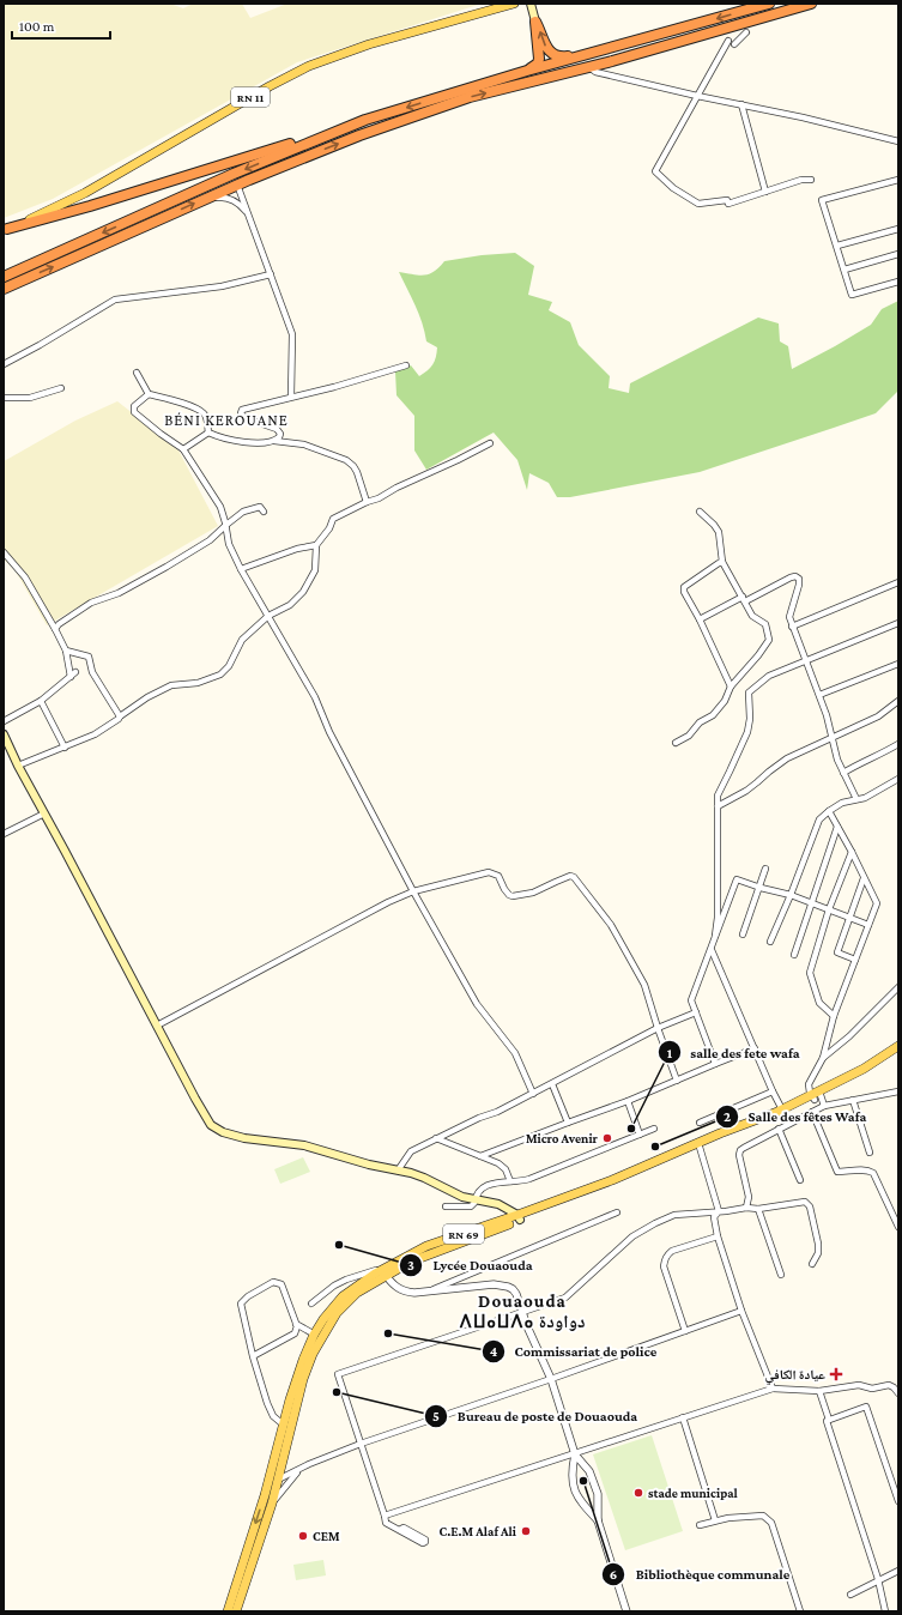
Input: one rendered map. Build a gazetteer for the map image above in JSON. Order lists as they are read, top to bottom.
{
  "streets": {
    "main road": ["RN 11", "RN 69"]
  },
  "districts": ["BÉNI KEROUANE", "Douaouda ⴷⵡⴰⵡⴷⴰ دواودة"],
  "places": {
    "other": [
      "salle des fete wafa",
      "Micro Avenir",
      "Salle des fêtes Wafa",
      "Lycée Douaouda",
      "Commissariat de police",
      "Bureau de poste de Douaouda",
      "Bibliothèque communale",
      "stade municipal",
      "C.E.M Alaf Ali",
      "CEM"
    ],
    "health": ["عيادة الكافي"]
  },
  "scale_bar": "100 m"
}
